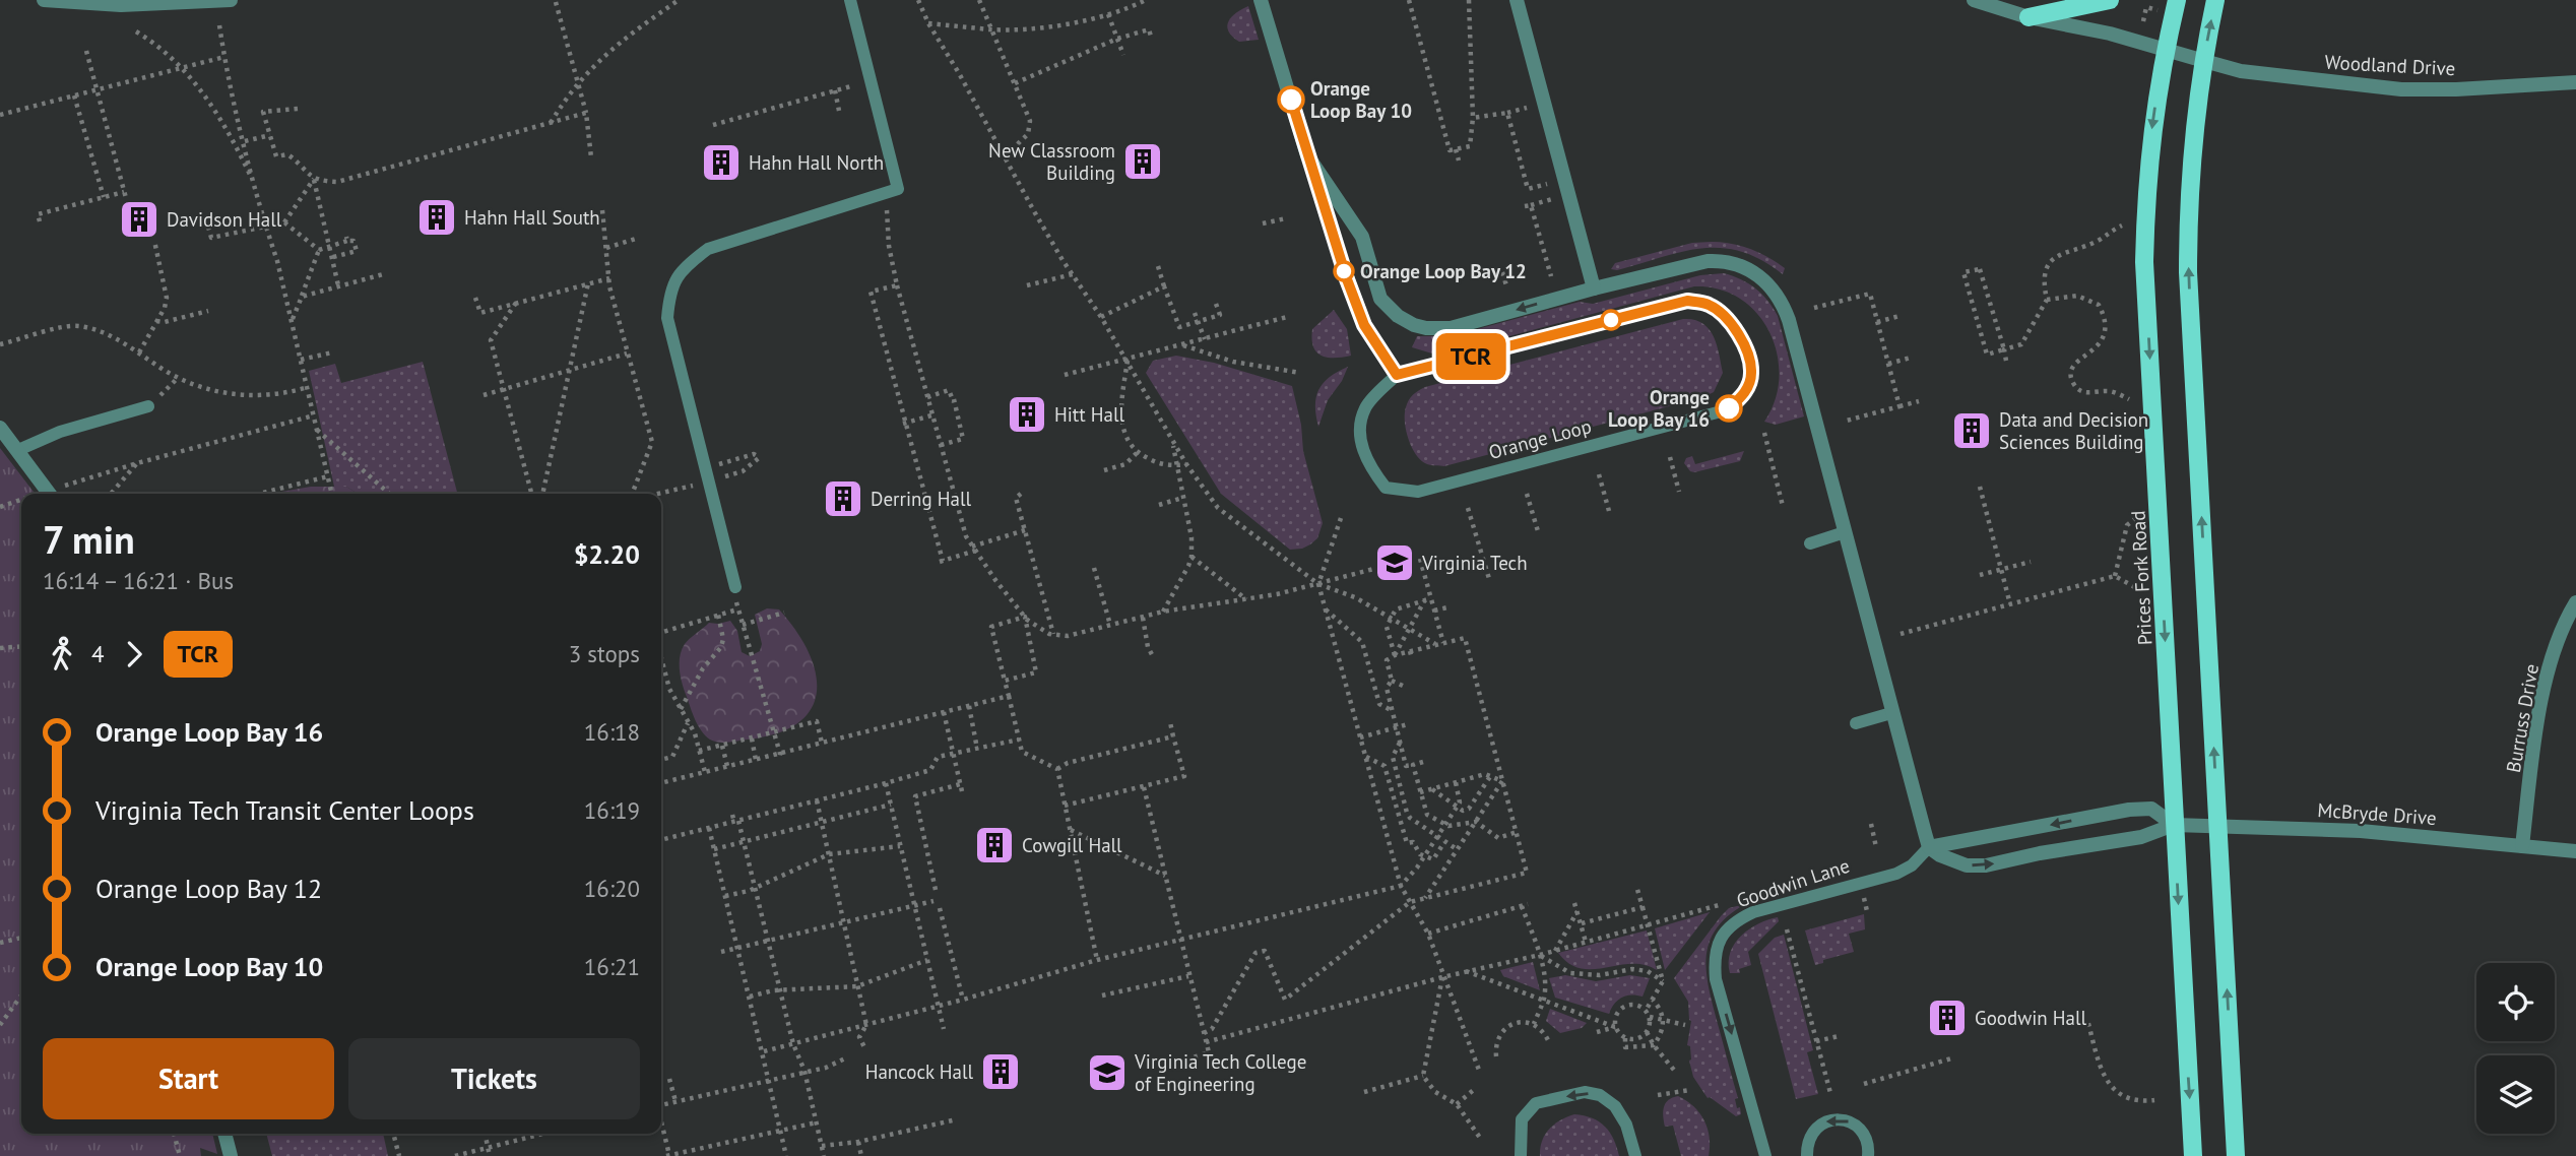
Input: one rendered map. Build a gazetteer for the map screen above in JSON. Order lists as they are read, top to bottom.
{
  "streets": {
    "main road": ["Prices Fork Road"],
    "street": ["Woodland Drive", "Burruss Drive", "McBryde Drive"],
    "lane": ["Orange Loop", "Goodwin Lane"]
  },
  "crossings": [
    ["Woodland Drive", "Prices Fork Road"],
    ["Prices Fork Road", "McBryde Drive"],
    ["Burruss Drive", "McBryde Drive"]
  ],
  "places": {
    "other": ["Orange Loop Bay 10", "Orange Loop Bay 12", "Orange Loop Bay 16"],
    "building": [
      "New Classroom Building",
      "Hahn Hall North",
      "Hahn Hall South",
      "Davidson Hall",
      "Hitt Hall",
      "Data and Decision Sciences Building",
      "Derring Hall",
      "Cowgill Hall",
      "Goodwin Hall",
      "Hancock Hall"
    ],
    "school or university": ["Virginia Tech", "Virginia Tech College of Engineering"]
  },
  "lines": ["bus line TCR"],
  "page": {
    "on_map": "TCR",
    "heading": ["7 min", "16:14 – 16:21 · Bus", "$2.20"],
    "legs": ["4", "TCR", "3 stops"],
    "list": [
      {
        "name": "Orange Loop Bay 16",
        "value": "16:18"
      },
      {
        "name": "Virginia Tech Transit Center Loops",
        "value": "16:19"
      },
      {
        "name": "Orange Loop Bay 12",
        "value": "16:20"
      },
      {
        "name": "Orange Loop Bay 10",
        "value": "16:21"
      }
    ],
    "buttons": ["Start", "Tickets"]
  }
}
